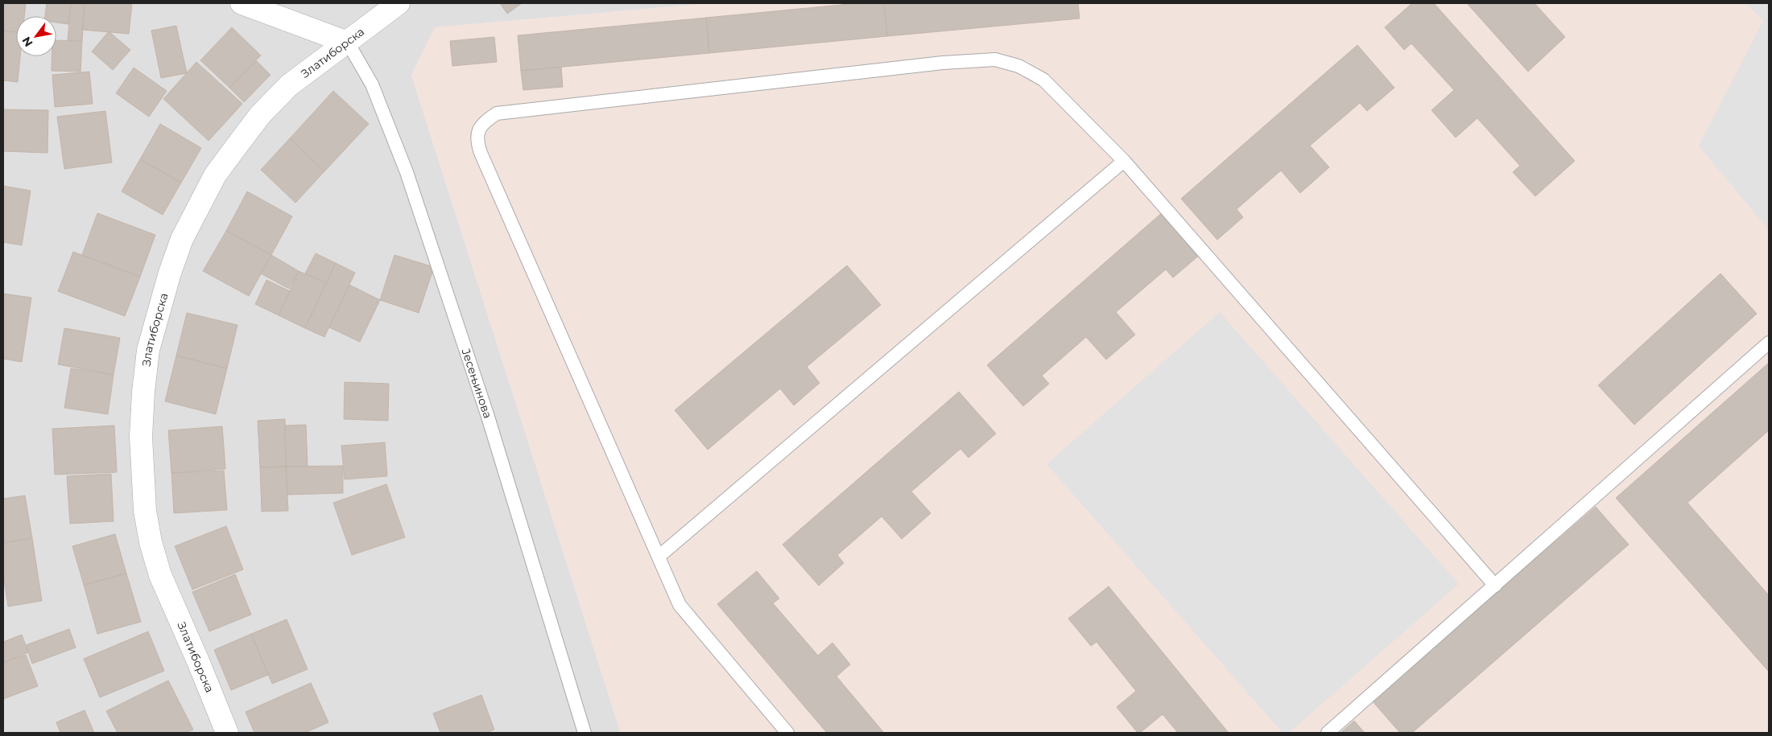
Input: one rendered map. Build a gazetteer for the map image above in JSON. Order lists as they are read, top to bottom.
{
  "streets": {
    "street": ["Златиборска"],
    "lane": ["Јесењинова"]
  },
  "crossings": [
    ["Златиборска", "Јесењинова"]
  ],
  "north": "bottom left"
}
